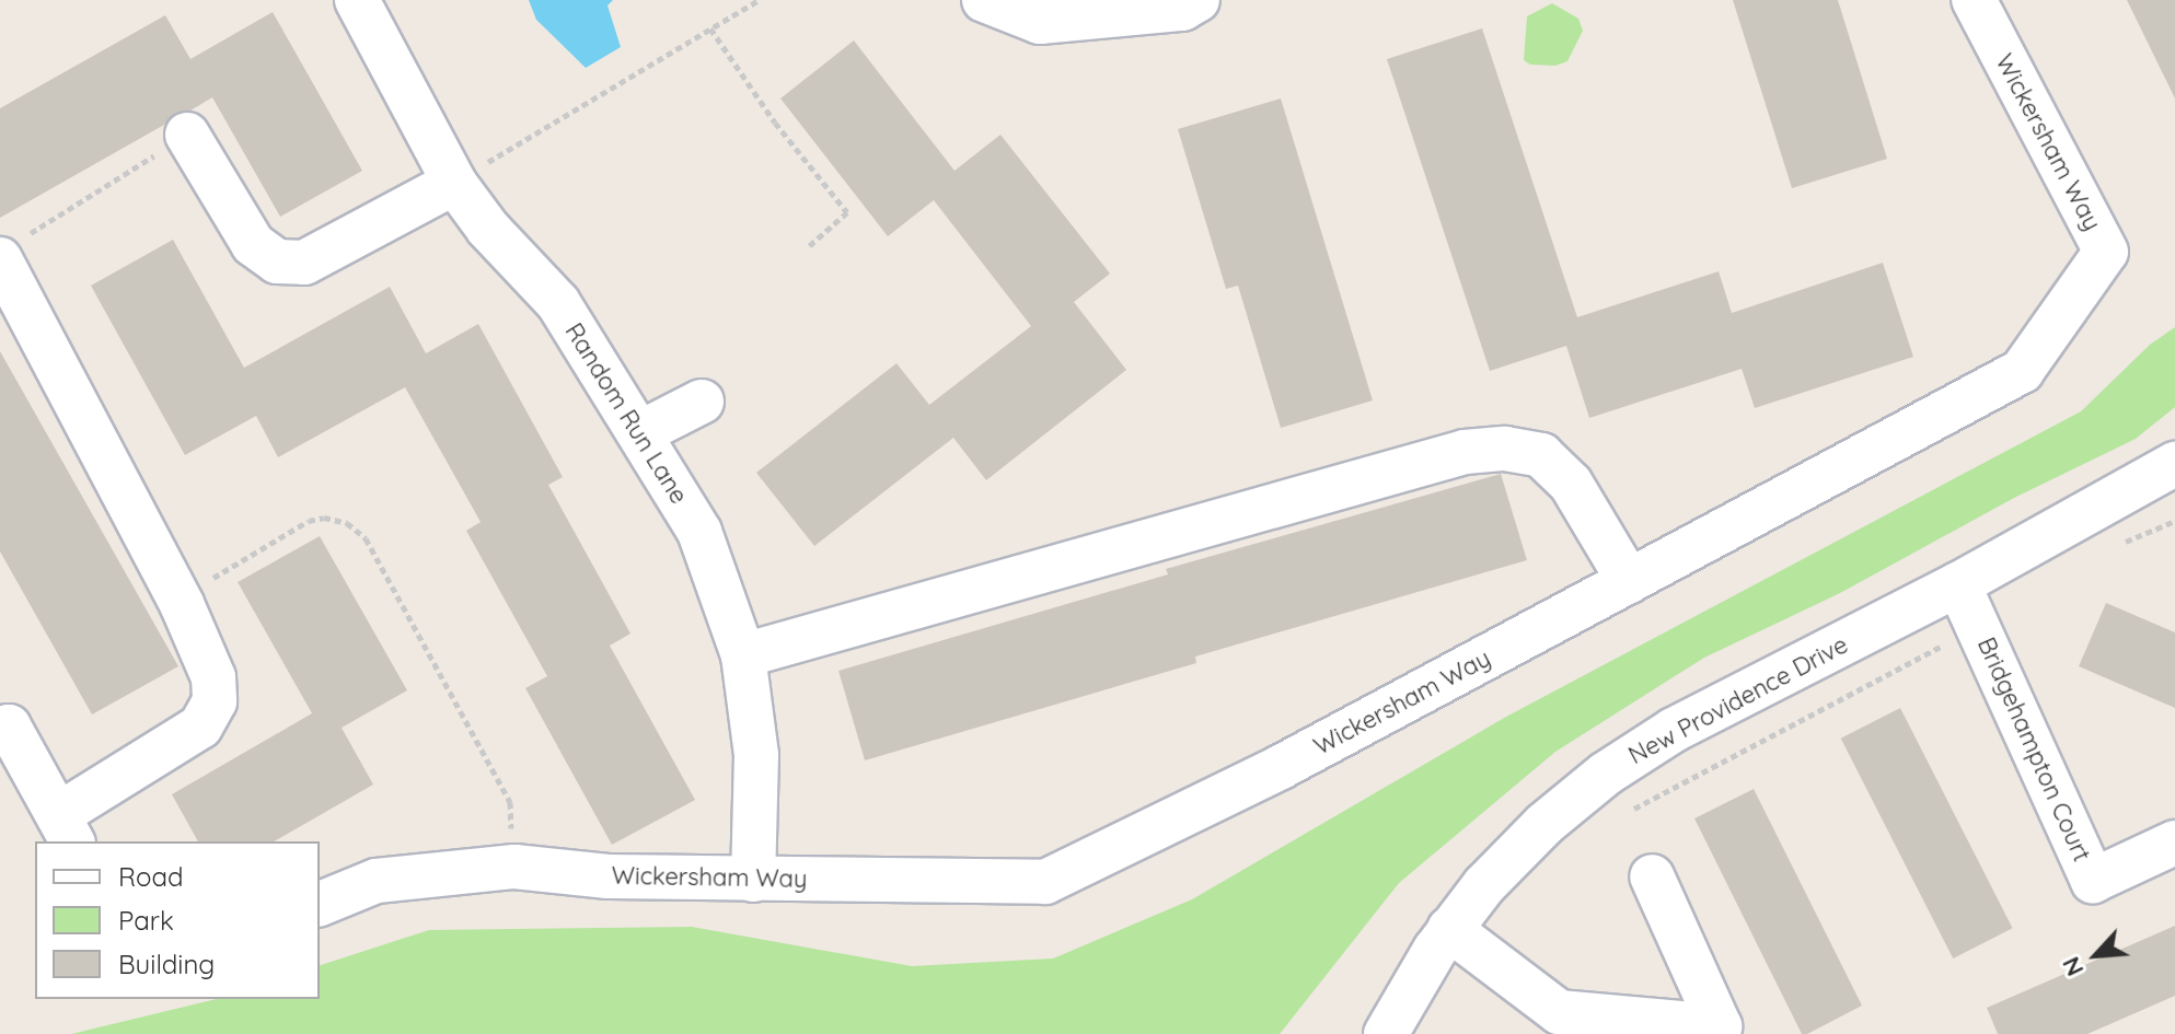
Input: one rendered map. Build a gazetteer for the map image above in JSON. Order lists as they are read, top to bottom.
{
  "streets": {
    "street": [
      "Wickersham Way",
      "Random Run Lane",
      "New Providence Drive",
      "Bridgehampton Court"
    ]
  },
  "crossings": [
    ["Wickersham Way", "Random Run Lane"],
    ["New Providence Drive", "Bridgehampton Court"]
  ],
  "legend": ["Road", "Park", "Building"],
  "north": "bottom left"
}
